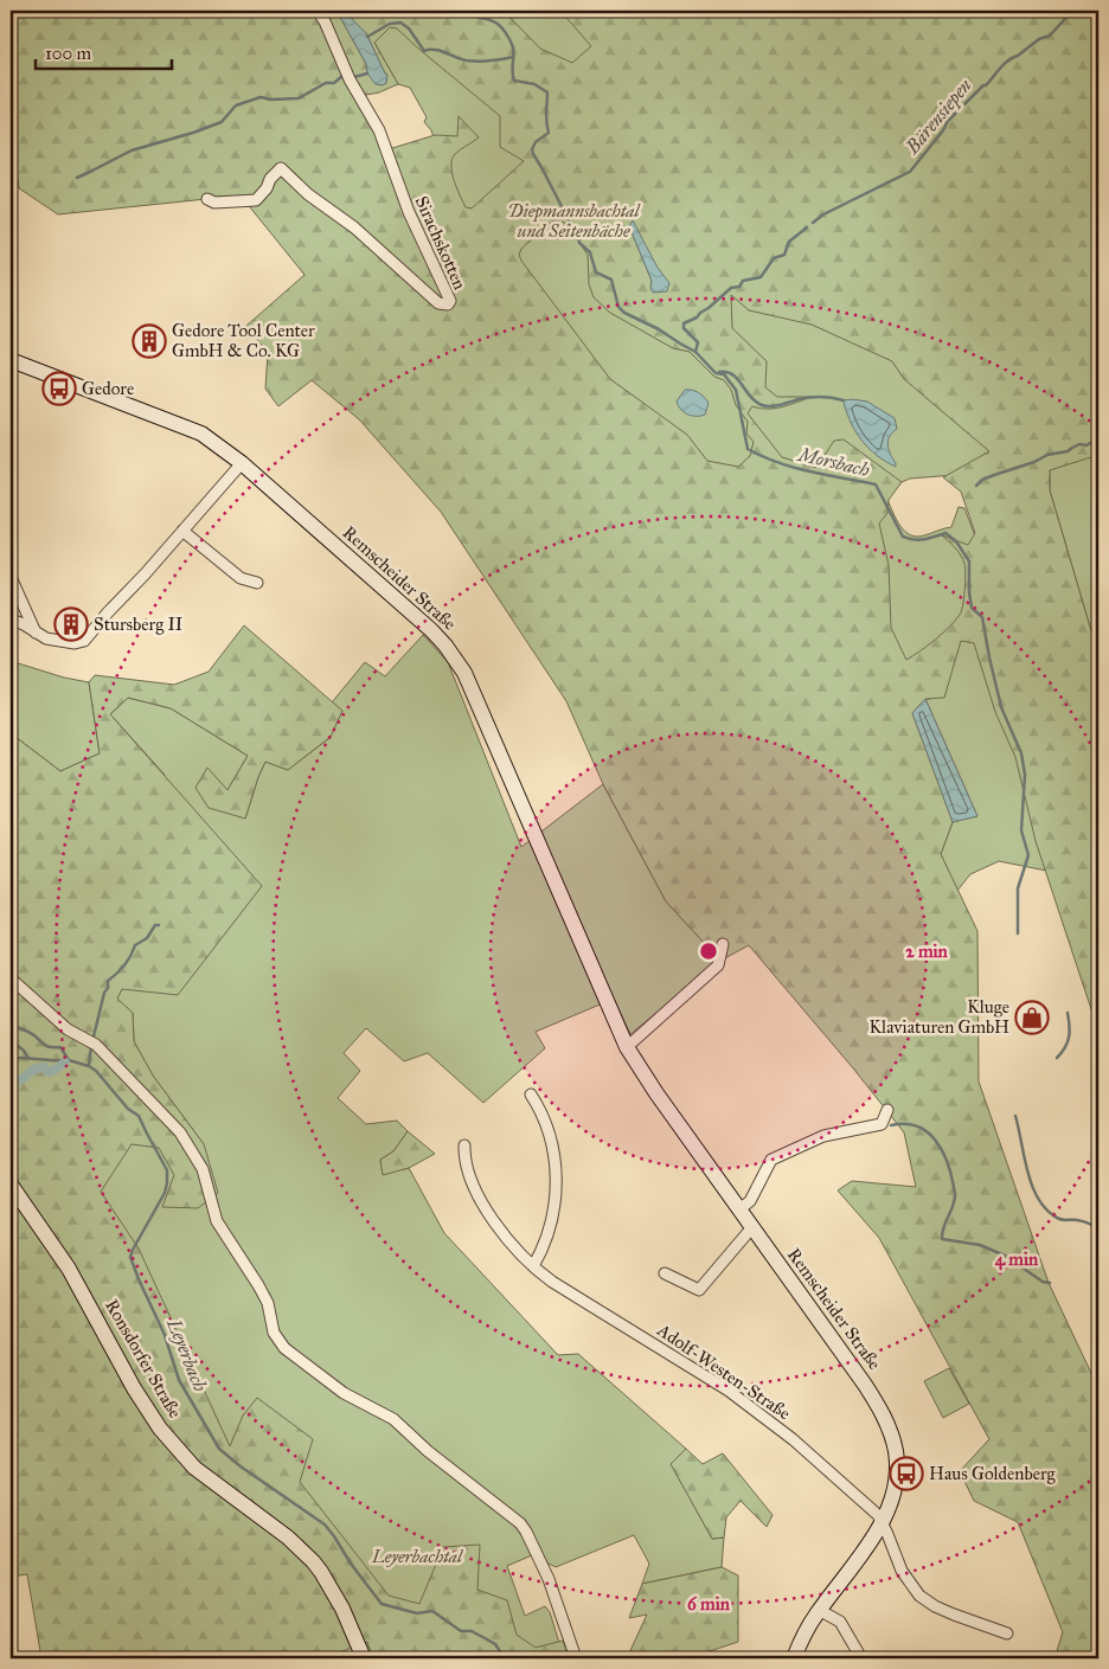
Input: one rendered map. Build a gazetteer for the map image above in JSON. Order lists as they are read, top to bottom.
{
  "streets": {
    "main road": ["Remscheider Straße", "Ronsdorfer Straße"],
    "street": ["Sirachskotten", "Adolf-Westen-Straße"]
  },
  "crossings": [
    ["Remscheider Straße", "Adolf-Westen-Straße"]
  ],
  "water": ["Bärensiepen", "Morsbach", "Leyerbach"],
  "parks": ["Diepmannsbachtal und Seitenbäche", "Leyerbachtal"],
  "places": {
    "building": ["Gedore Tool Center GmbH & Co. KG", "Stursberg II"],
    "bus stop": ["Gedore", "Haus Goldenberg"],
    "shop": ["Kluge Klaviaturen GmbH"]
  },
  "scale_bar": "100 m",
  "rings": ["2 min", "4 min", "6 min"]
}
